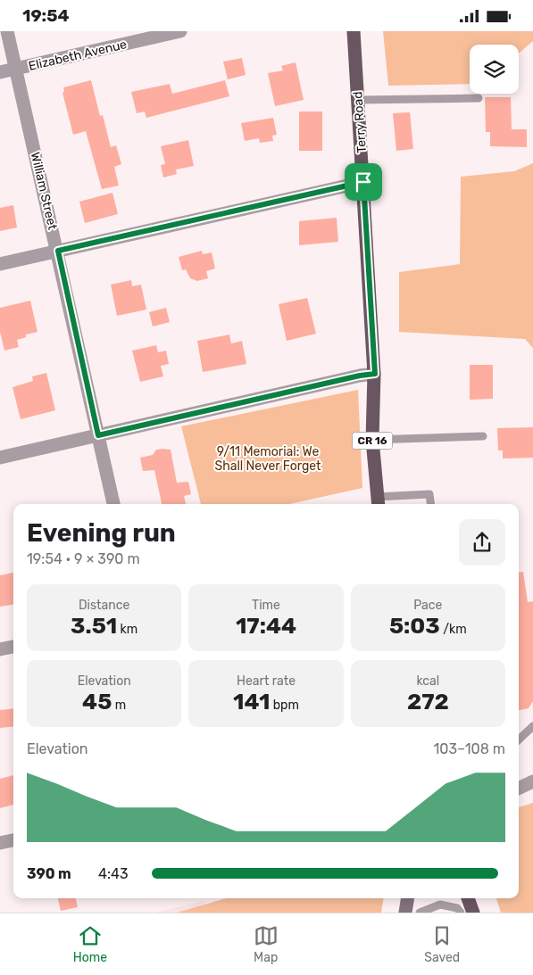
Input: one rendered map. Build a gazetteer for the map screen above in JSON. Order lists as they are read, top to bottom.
{
  "streets": {
    "main road": ["Terry Road", "CR 16"],
    "street": ["Elizabeth Avenue", "William Street"]
  },
  "crossings": [
    ["Elizabeth Avenue", "William Street"]
  ],
  "parks": ["9/11 Memorial: We Shall Never Forget"],
  "page": {
    "status": "19:54",
    "heading": ["Evening run", "19:54 · 9 × 390 m"],
    "stats": [
      ["Distance", "3.51 km"],
      ["Time", "17:44"],
      ["Pace", "5:03 /km"],
      ["Elevation", "45 m"],
      ["Heart rate", "141 bpm"],
      ["kcal", "272"]
    ],
    "chart": ["Elevation", "103–108 m"],
    "list": [
      {
        "name": "390 m",
        "note": "4:43"
      }
    ],
    "tabs": ["Home", "Map", "Saved"]
  }
}
